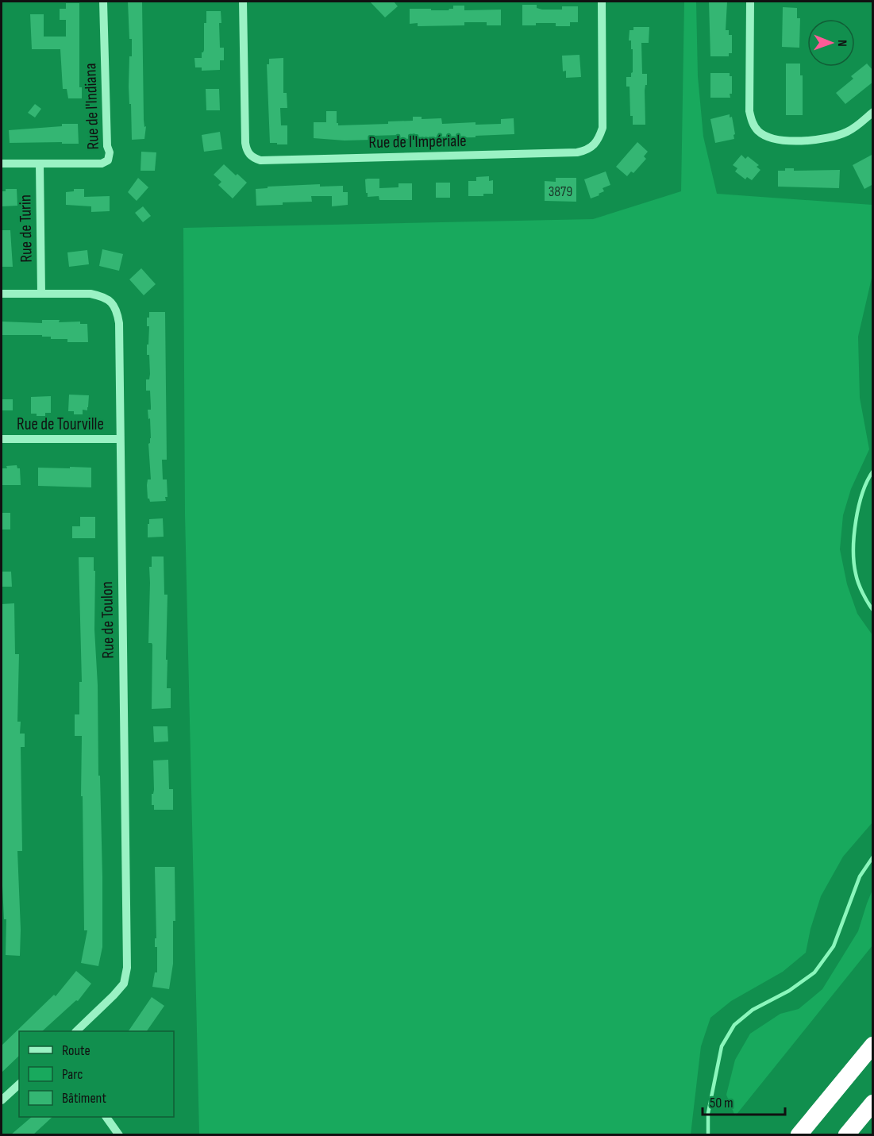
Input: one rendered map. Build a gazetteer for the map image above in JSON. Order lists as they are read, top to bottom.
{
  "streets": {
    "street": [
      "Rue de l'Indiana",
      "Rue de l'Impériale",
      "Rue de Turin",
      "Rue de Tourville",
      "Rue de Toulon"
    ]
  },
  "crossings": [
    ["Rue de l'Indiana", "Rue de Turin"],
    ["Rue de Turin", "Rue de Toulon"],
    ["Rue de Tourville", "Rue de Toulon"]
  ],
  "house_numbers": ["3879"],
  "legend": ["Route", "Parc", "Bâtiment"],
  "scale_bar": "50 m",
  "north": "right"
}
